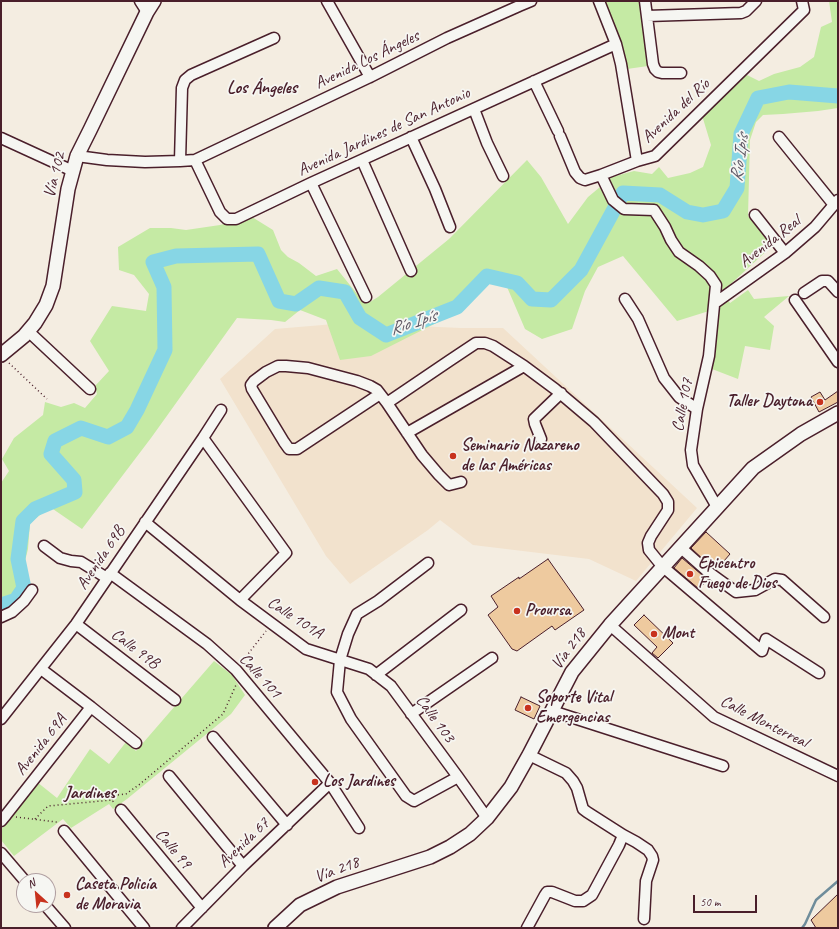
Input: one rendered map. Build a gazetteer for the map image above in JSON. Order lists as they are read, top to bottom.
{
  "streets": {
    "main road": ["Vía 102", "Vía 218"],
    "street": [
      "Avenida Los Ángeles",
      "Avenida del Río",
      "Avenida Jardines de San Antonio",
      "Avenida Real",
      "Calle 107",
      "Avenida 69B",
      "Calle 101A",
      "Calle 99B",
      "Calle 101",
      "Calle 103",
      "Calle Monterreal",
      "Avenida 69A",
      "Avenida 67",
      "Calle 99"
    ]
  },
  "crossings": [
    ["Avenida Los Ángeles", "Avenida Jardines de San Antonio"],
    ["Avenida Los Ángeles", "Vía 102"],
    ["Avenida del Río", "Avenida Jardines de San Antonio"],
    ["Avenida del Río", "Calle 107"],
    ["Avenida Real", "Calle 107"],
    ["Calle 107", "Vía 218"],
    ["Avenida 69B", "Calle 101A"],
    ["Avenida 69B", "Calle 99B"],
    ["Avenida 69B", "Calle 101"],
    ["Calle 101A", "Calle 103"],
    ["Vía 218", "Calle 103"],
    ["Vía 218", "Calle Monterreal"],
    ["Calle 101", "Avenida 67"],
    ["Avenida 67", "Calle 99"]
  ],
  "districts": ["Los Ángeles", "Jardines"],
  "water": ["Río Ipís"],
  "places": [
    "Taller Daytona",
    "Seminario Nazareno de las Américas",
    "Epicentro Fuego de Dios",
    "Proursa",
    "Mont",
    "Soporte Vital Emergencias",
    "Los Jardines",
    "Caseta Policía de Moravia"
  ],
  "scale_bar": "50 m",
  "north": "top left"
}
